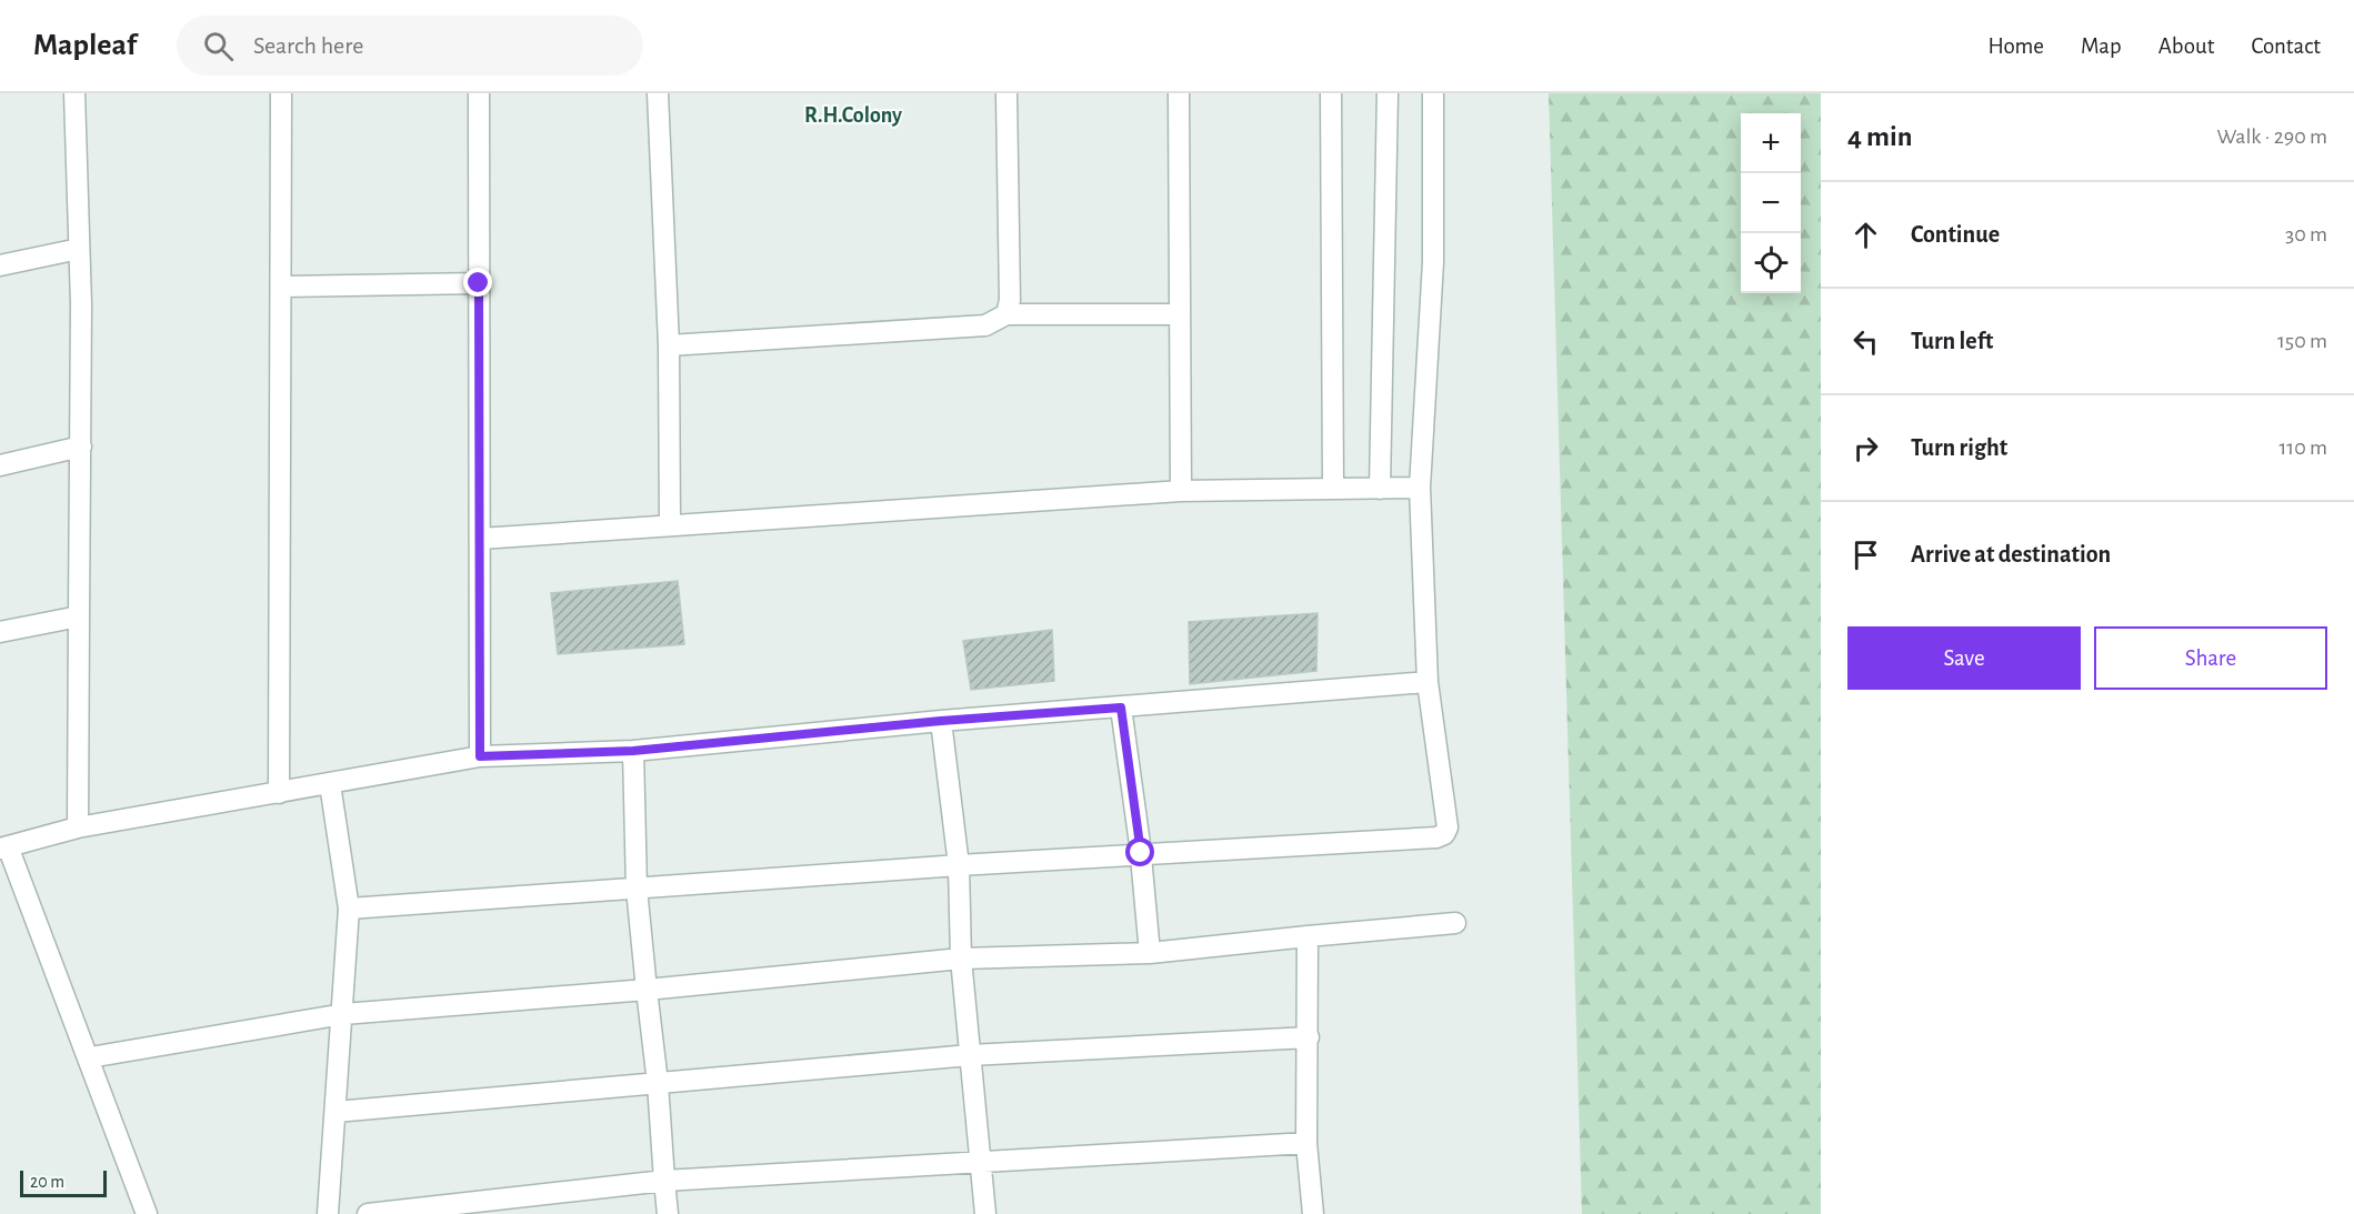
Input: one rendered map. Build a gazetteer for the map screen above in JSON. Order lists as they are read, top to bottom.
{
  "districts": ["R.H.Colony"],
  "scale_bar": "20 m",
  "page": {
    "header": "Mapleaf",
    "search": "Search here",
    "nav": [
      "Home",
      "Map",
      "About",
      "Contact"
    ],
    "heading": ["4 min", "Walk · 290 m"],
    "map_buttons": ["+", "−"],
    "list": [
      ["Continue", "30 m"],
      ["Turn left", "150 m"],
      ["Turn right", "110 m"],
      "Arrive at destination"
    ],
    "buttons": ["Save", "Share"],
    "scale": "20 m"
  }
}
